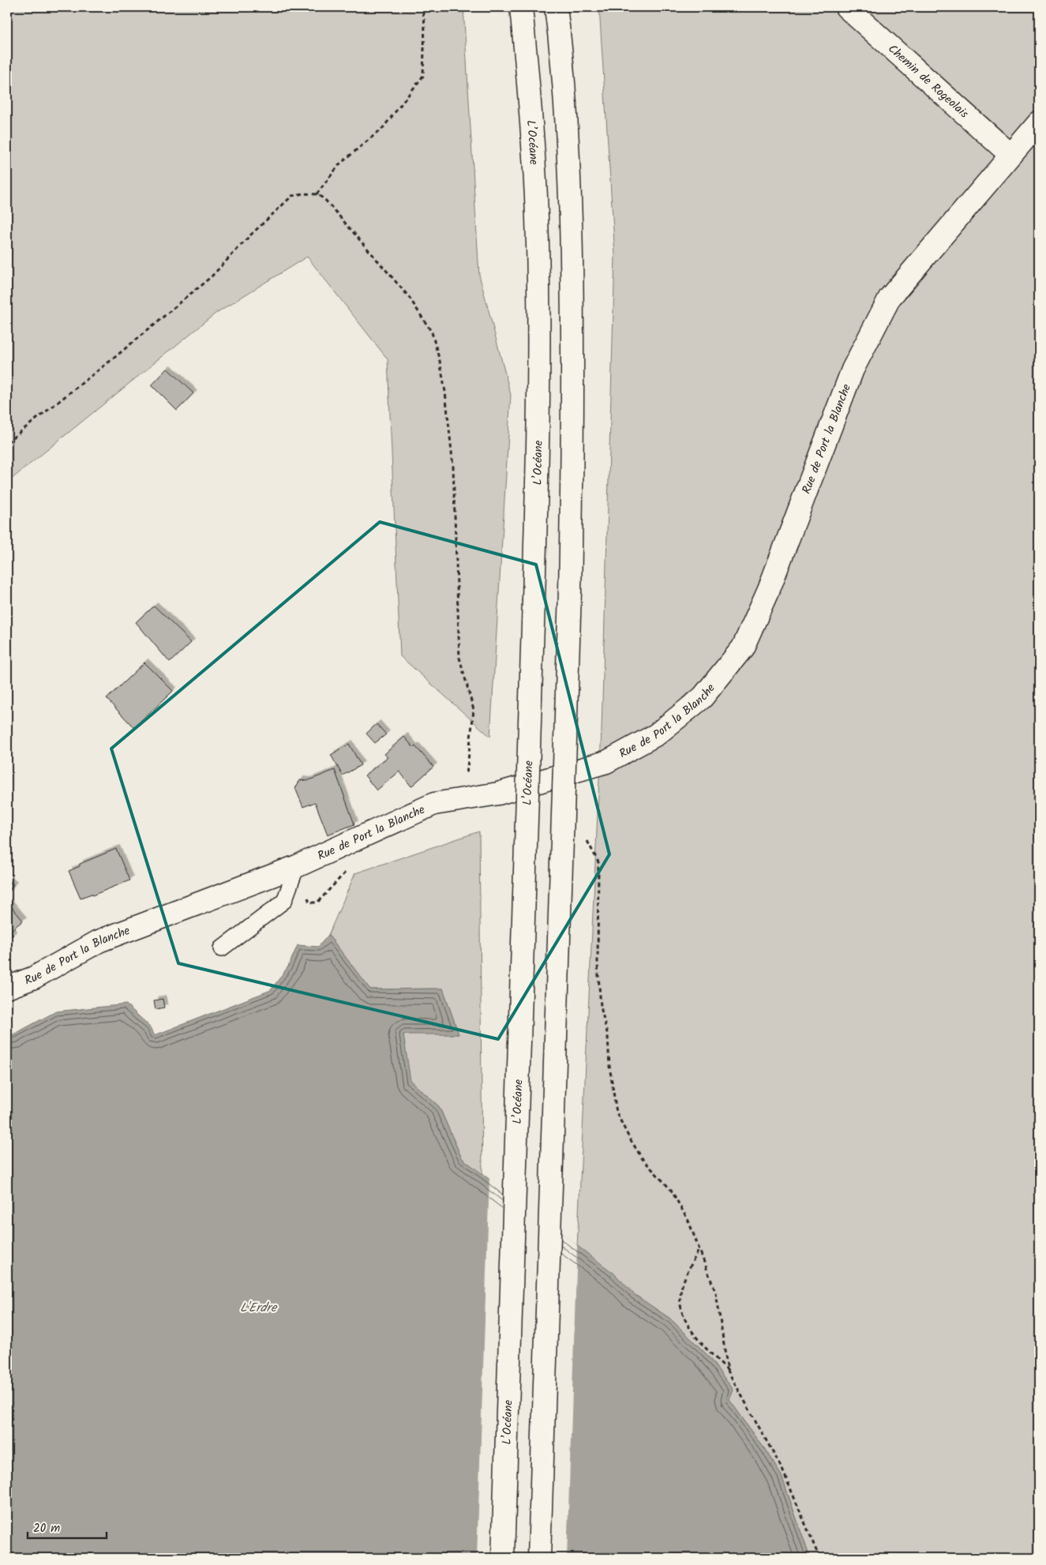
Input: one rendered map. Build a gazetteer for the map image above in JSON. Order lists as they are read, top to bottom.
{
  "streets": {
    "main road": ["Chemin de Rogeolais", "L’Océane", "Rue de Port la Blanche"]
  },
  "crossings": [
    ["Chemin de Rogeolais", "Rue de Port la Blanche"]
  ],
  "water": ["L'Erdre"],
  "scale_bar": "20 m"
}
